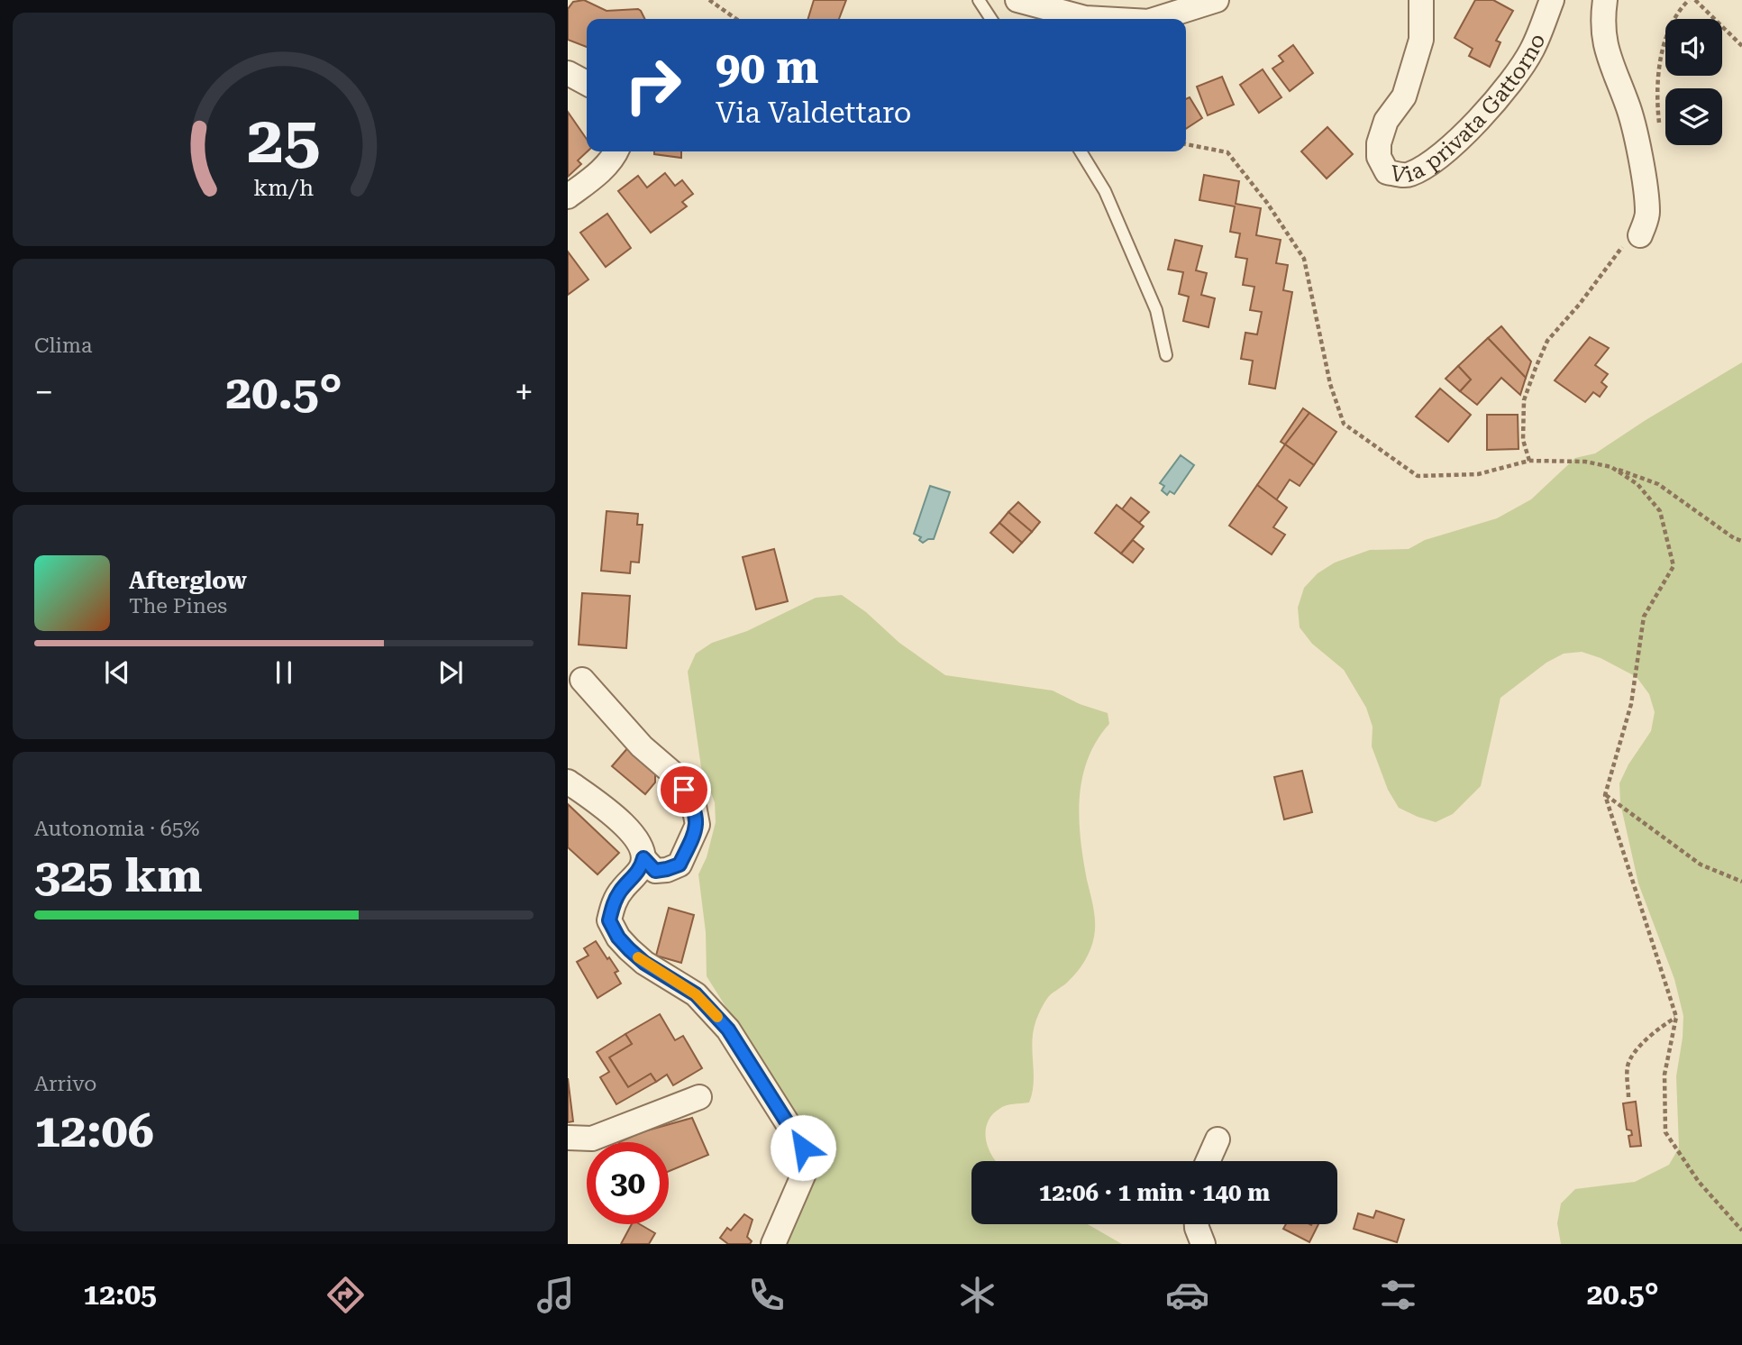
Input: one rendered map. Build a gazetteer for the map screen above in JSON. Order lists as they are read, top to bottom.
{
  "streets": {
    "street": ["Via privata Gattorno"]
  },
  "page": {
    "turn": ["90 m", "Via Valdettaro"],
    "tile": [
      "Clima",
      ["Autonomia · 65%", "325 km"],
      ["Arrivo", "12:06"]
    ],
    "heat": ["−", "20.5°", "+"],
    "song": ["Afterglow", "The Pines"],
    "limit": "30",
    "trip": "12:06 · 1 min · 140 m",
    "tabs": ["12:05", "20.5°"],
    "gauge": ["25", "km/h"]
  }
}
